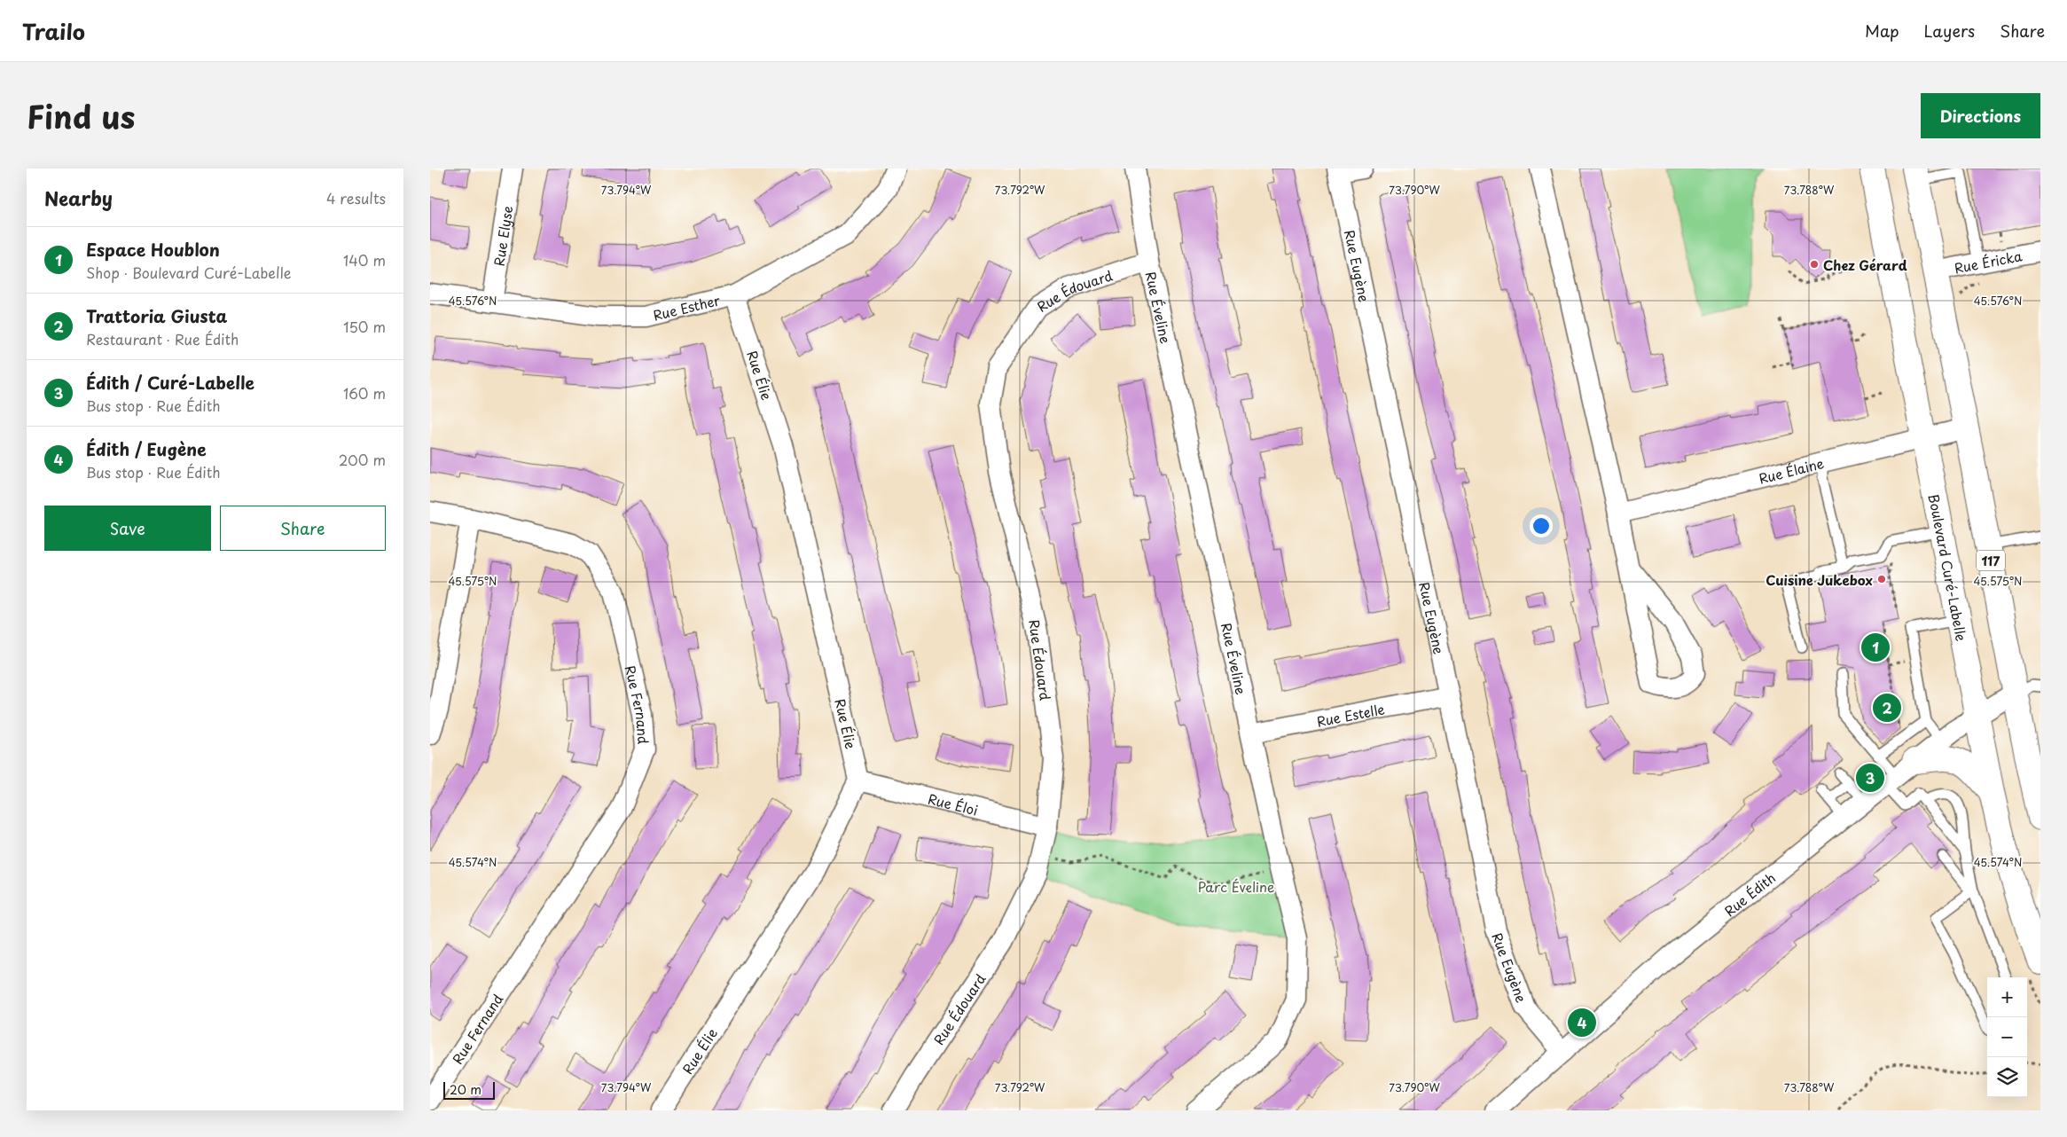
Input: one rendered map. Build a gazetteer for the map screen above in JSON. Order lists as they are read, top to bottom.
{
  "streets": {
    "main road": ["117", "Boulevard Curé-Labelle"],
    "street": [
      "Rue Elyse",
      "Rue Éricka",
      "Rue Eugène",
      "Rue Édouard",
      "Rue Esther",
      "Rue Éveline",
      "Rue Élie",
      "Rue Élaine",
      "Rue Fernand",
      "Rue Estelle",
      "Rue Éloi",
      "Rue Édith"
    ]
  },
  "crossings": [
    ["Rue Elyse", "Rue Esther"],
    ["Rue Éricka", "117"],
    ["Rue Eugène", "Rue Estelle"],
    ["Rue Eugène", "Rue Édith"],
    ["Rue Édouard", "Rue Éveline"],
    ["Rue Édouard", "Rue Éloi"],
    ["Rue Esther", "Rue Élie"],
    ["Rue Éveline", "Rue Estelle"],
    ["Rue Élie", "Rue Éloi"],
    ["Rue Élaine", "117"],
    ["Rue Élaine", "Boulevard Curé-Labelle"],
    ["117", "Rue Édith"],
    ["Boulevard Curé-Labelle", "Rue Édith"]
  ],
  "parks": ["Parc Éveline"],
  "places": ["Chez Gérard", "Cuisine Jukebox"],
  "scale_bar": "20 m",
  "page": {
    "header": "Trailo",
    "nav": ["Map", "Layers", "Share"],
    "title": "Find us",
    "buttons": [
      "Directions",
      ["Save", "Share"]
    ],
    "heading": ["Nearby", "4 results"],
    "list": [
      {
        "mark": "1",
        "name": "Espace Houblon",
        "note": "Shop · Boulevard Curé-Labelle",
        "value": "140 m"
      },
      {
        "mark": "2",
        "name": "Trattoria Giusta",
        "note": "Restaurant · Rue Édith",
        "value": "150 m"
      },
      {
        "mark": "3",
        "name": "Édith / Curé-Labelle",
        "note": "Bus stop · Rue Édith",
        "value": "160 m"
      },
      {
        "mark": "4",
        "name": "Édith / Eugène",
        "note": "Bus stop · Rue Édith",
        "value": "200 m"
      }
    ],
    "pins": [
      "1",
      "2",
      "3",
      "4"
    ],
    "map_buttons": ["+", "−"],
    "scale": "20 m"
  },
  "coordinates": [
    "73.794°W",
    "73.792°W",
    "73.790°W",
    "73.788°W",
    "45.576°N",
    "45.575°N",
    "45.574°N"
  ]
}
